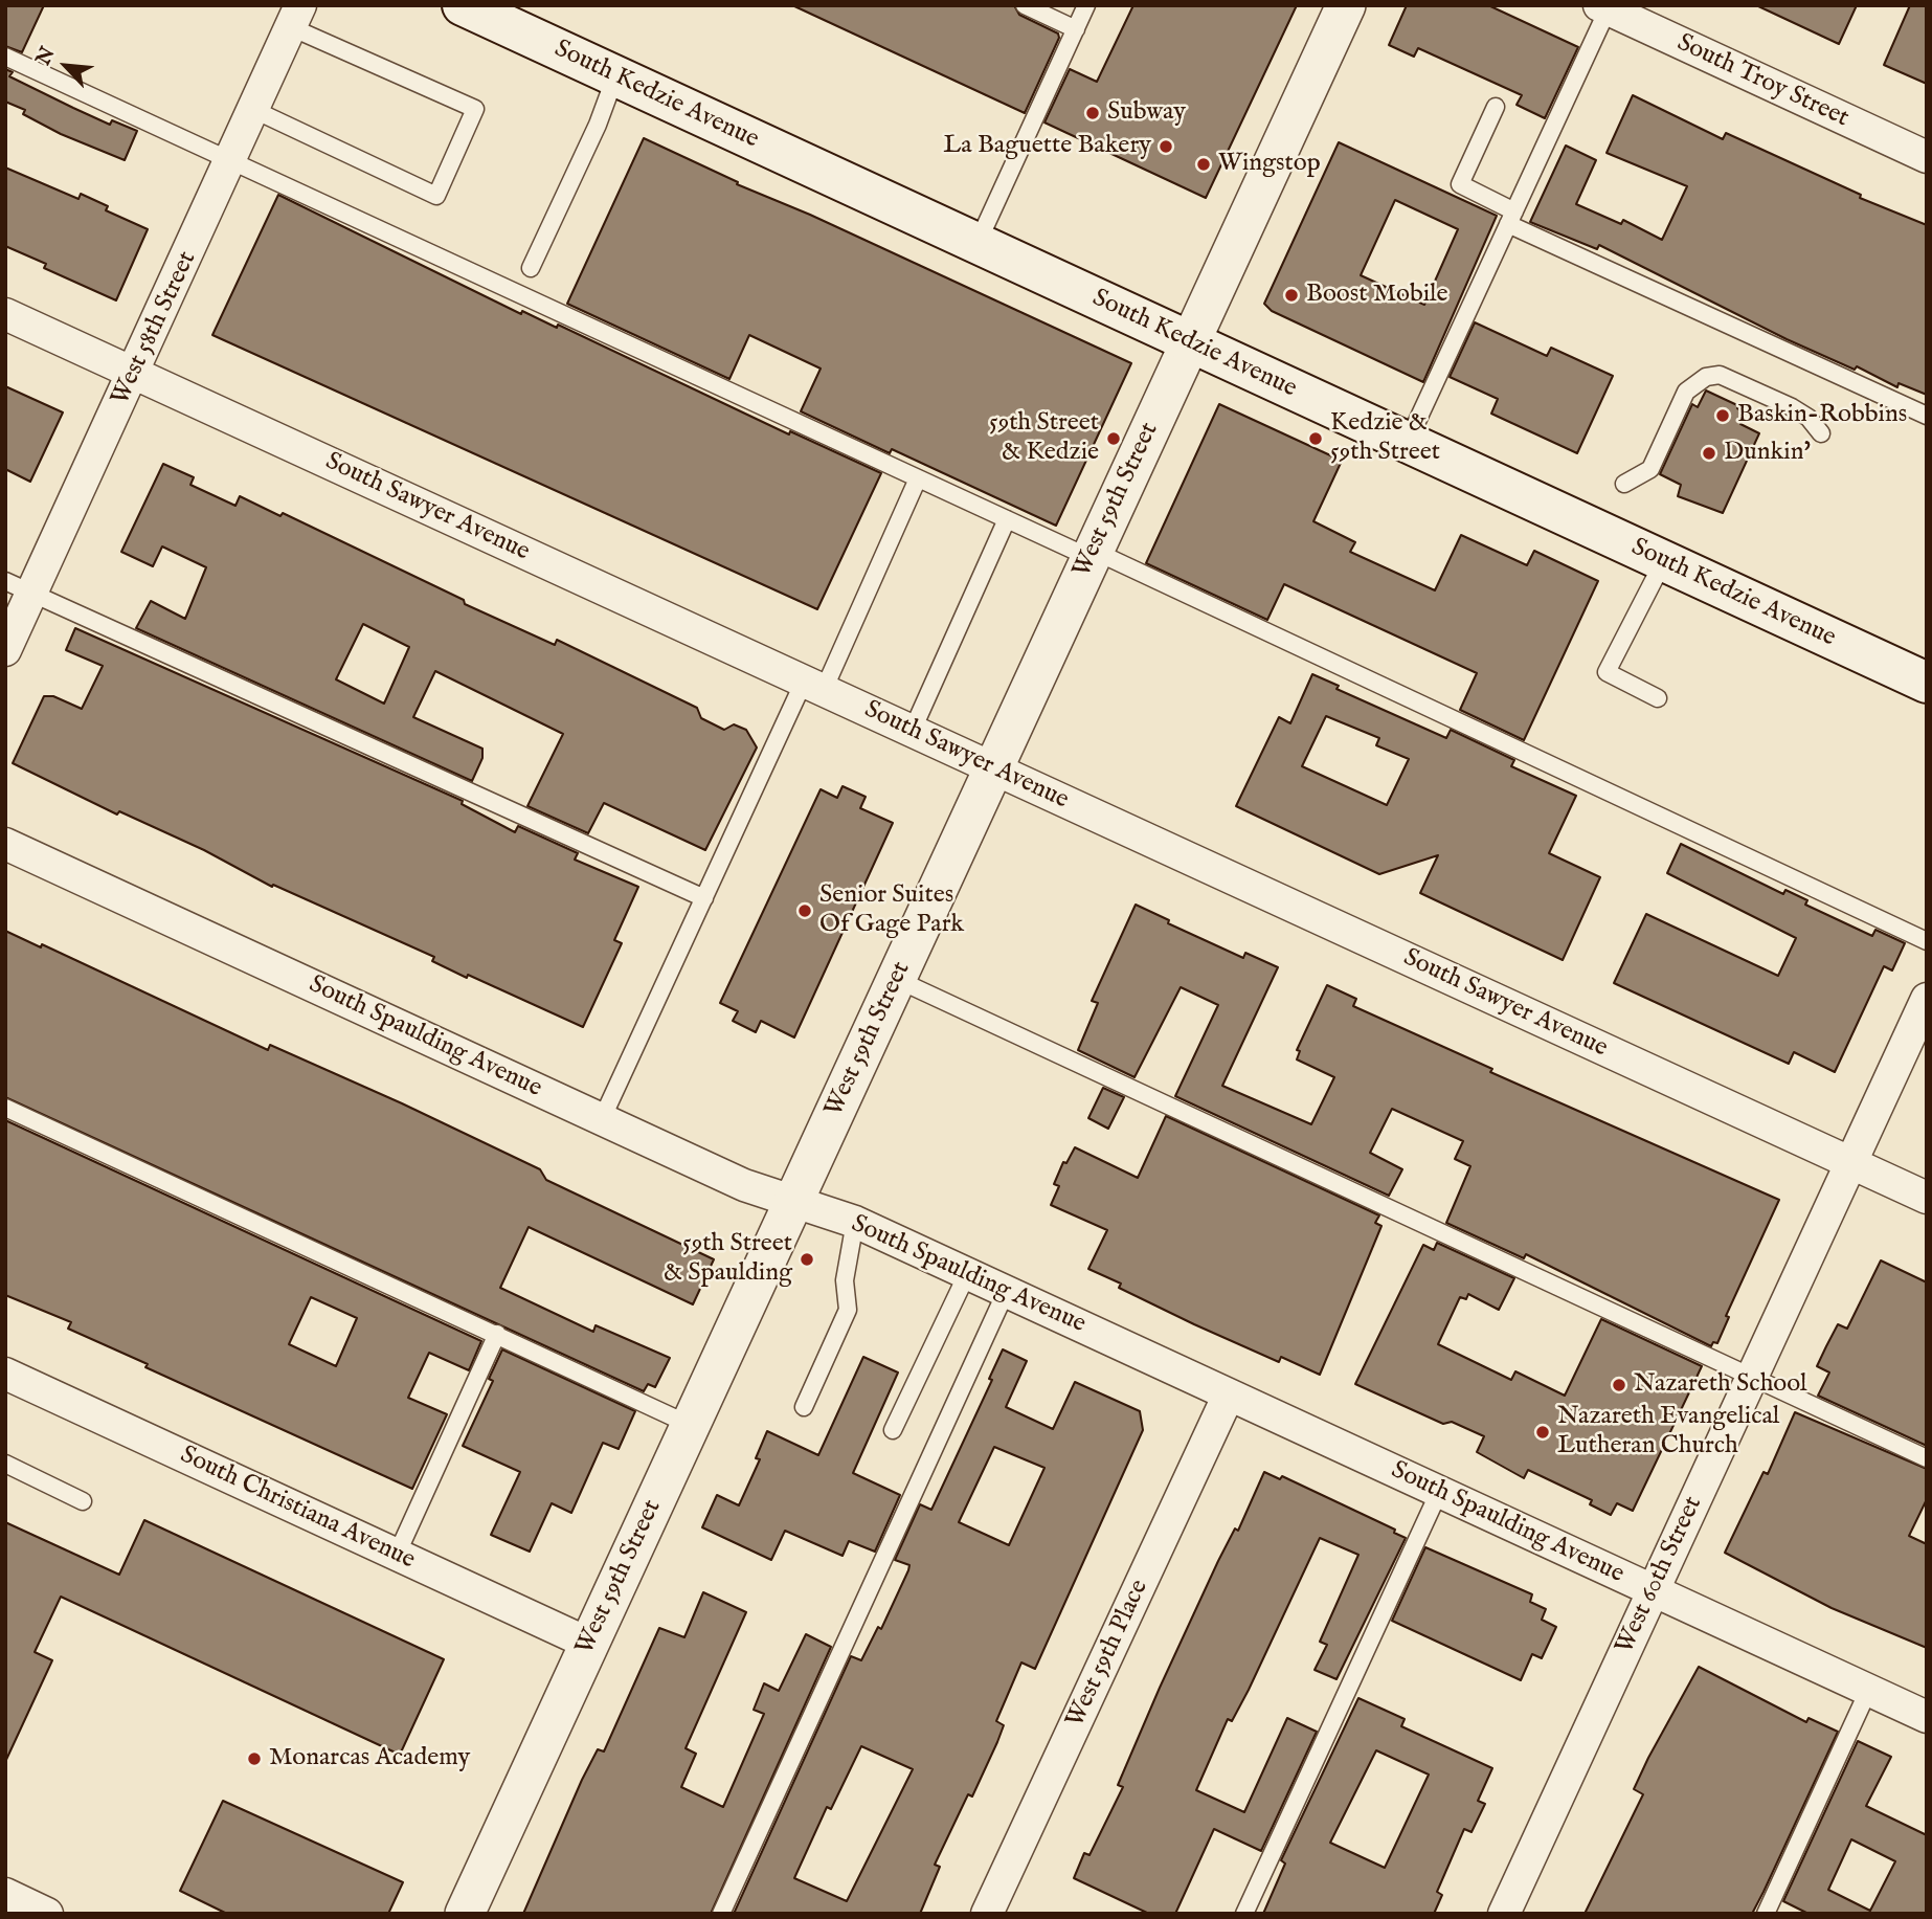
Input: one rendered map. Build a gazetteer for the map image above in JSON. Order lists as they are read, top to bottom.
{
  "streets": {
    "main road": ["South Kedzie Avenue"],
    "street": [
      "South Troy Street",
      "West 58th Street",
      "West 59th Street",
      "South Sawyer Avenue",
      "South Spaulding Avenue",
      "South Christiana Avenue",
      "West 60th Street",
      "West 59th Place"
    ]
  },
  "crossings": [
    ["South Kedzie Avenue", "West 59th Street"],
    ["West 58th Street", "South Sawyer Avenue"],
    ["West 59th Street", "South Sawyer Avenue"],
    ["West 59th Street", "South Spaulding Avenue"],
    ["West 59th Street", "South Christiana Avenue"],
    ["South Sawyer Avenue", "West 60th Street"],
    ["South Spaulding Avenue", "West 60th Street"],
    ["South Spaulding Avenue", "West 59th Place"]
  ],
  "places": [
    "Subway",
    "La Baguette Bakery",
    "Wingstop",
    "Boost Mobile",
    "Baskin-Robbins",
    "59th Street & Kedzie",
    "Kedzie & 59th Street",
    "Dunkin'",
    "Senior Suites Of Gage Park",
    "59th Street & Spaulding",
    "Nazareth School",
    "Nazareth Evangelical Lutheran Church",
    "Monarcas Academy"
  ],
  "north": "top left"
}
